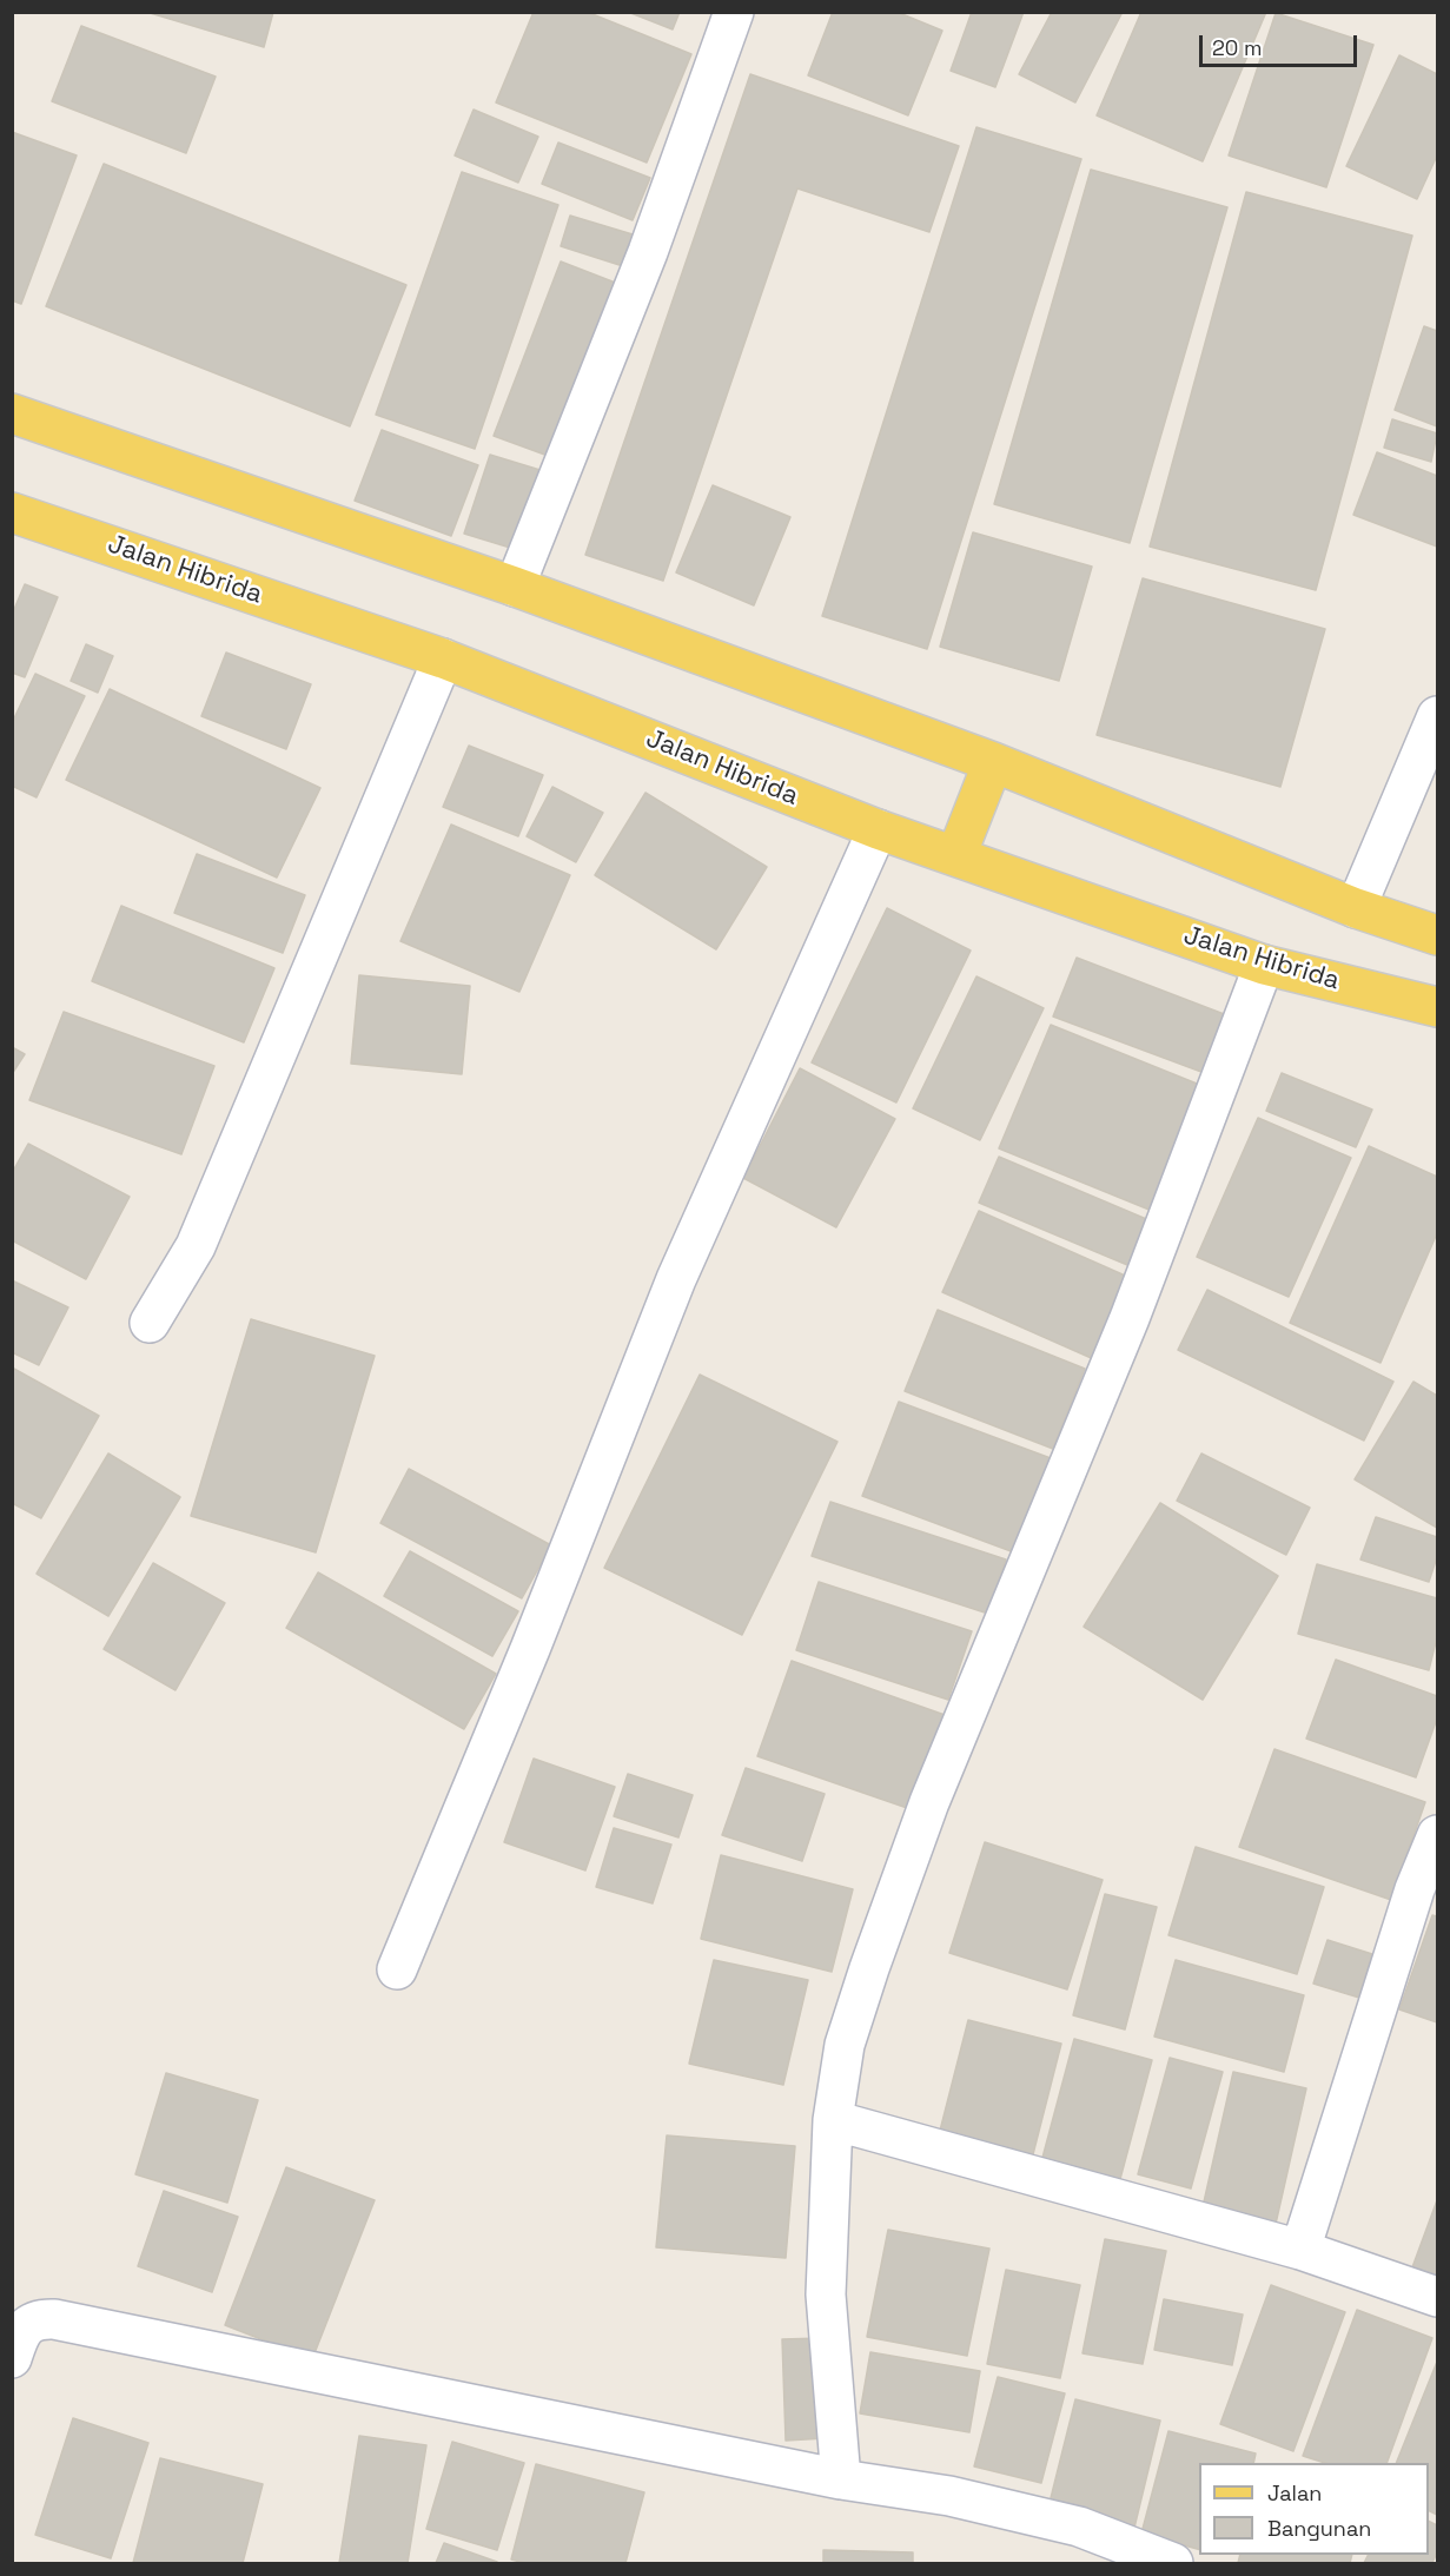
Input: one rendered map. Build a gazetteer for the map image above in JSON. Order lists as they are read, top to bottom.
{
  "streets": {
    "main road": ["Jalan Hibrida"]
  },
  "legend": ["Jalan", "Bangunan"],
  "scale_bar": "20 m"
}
